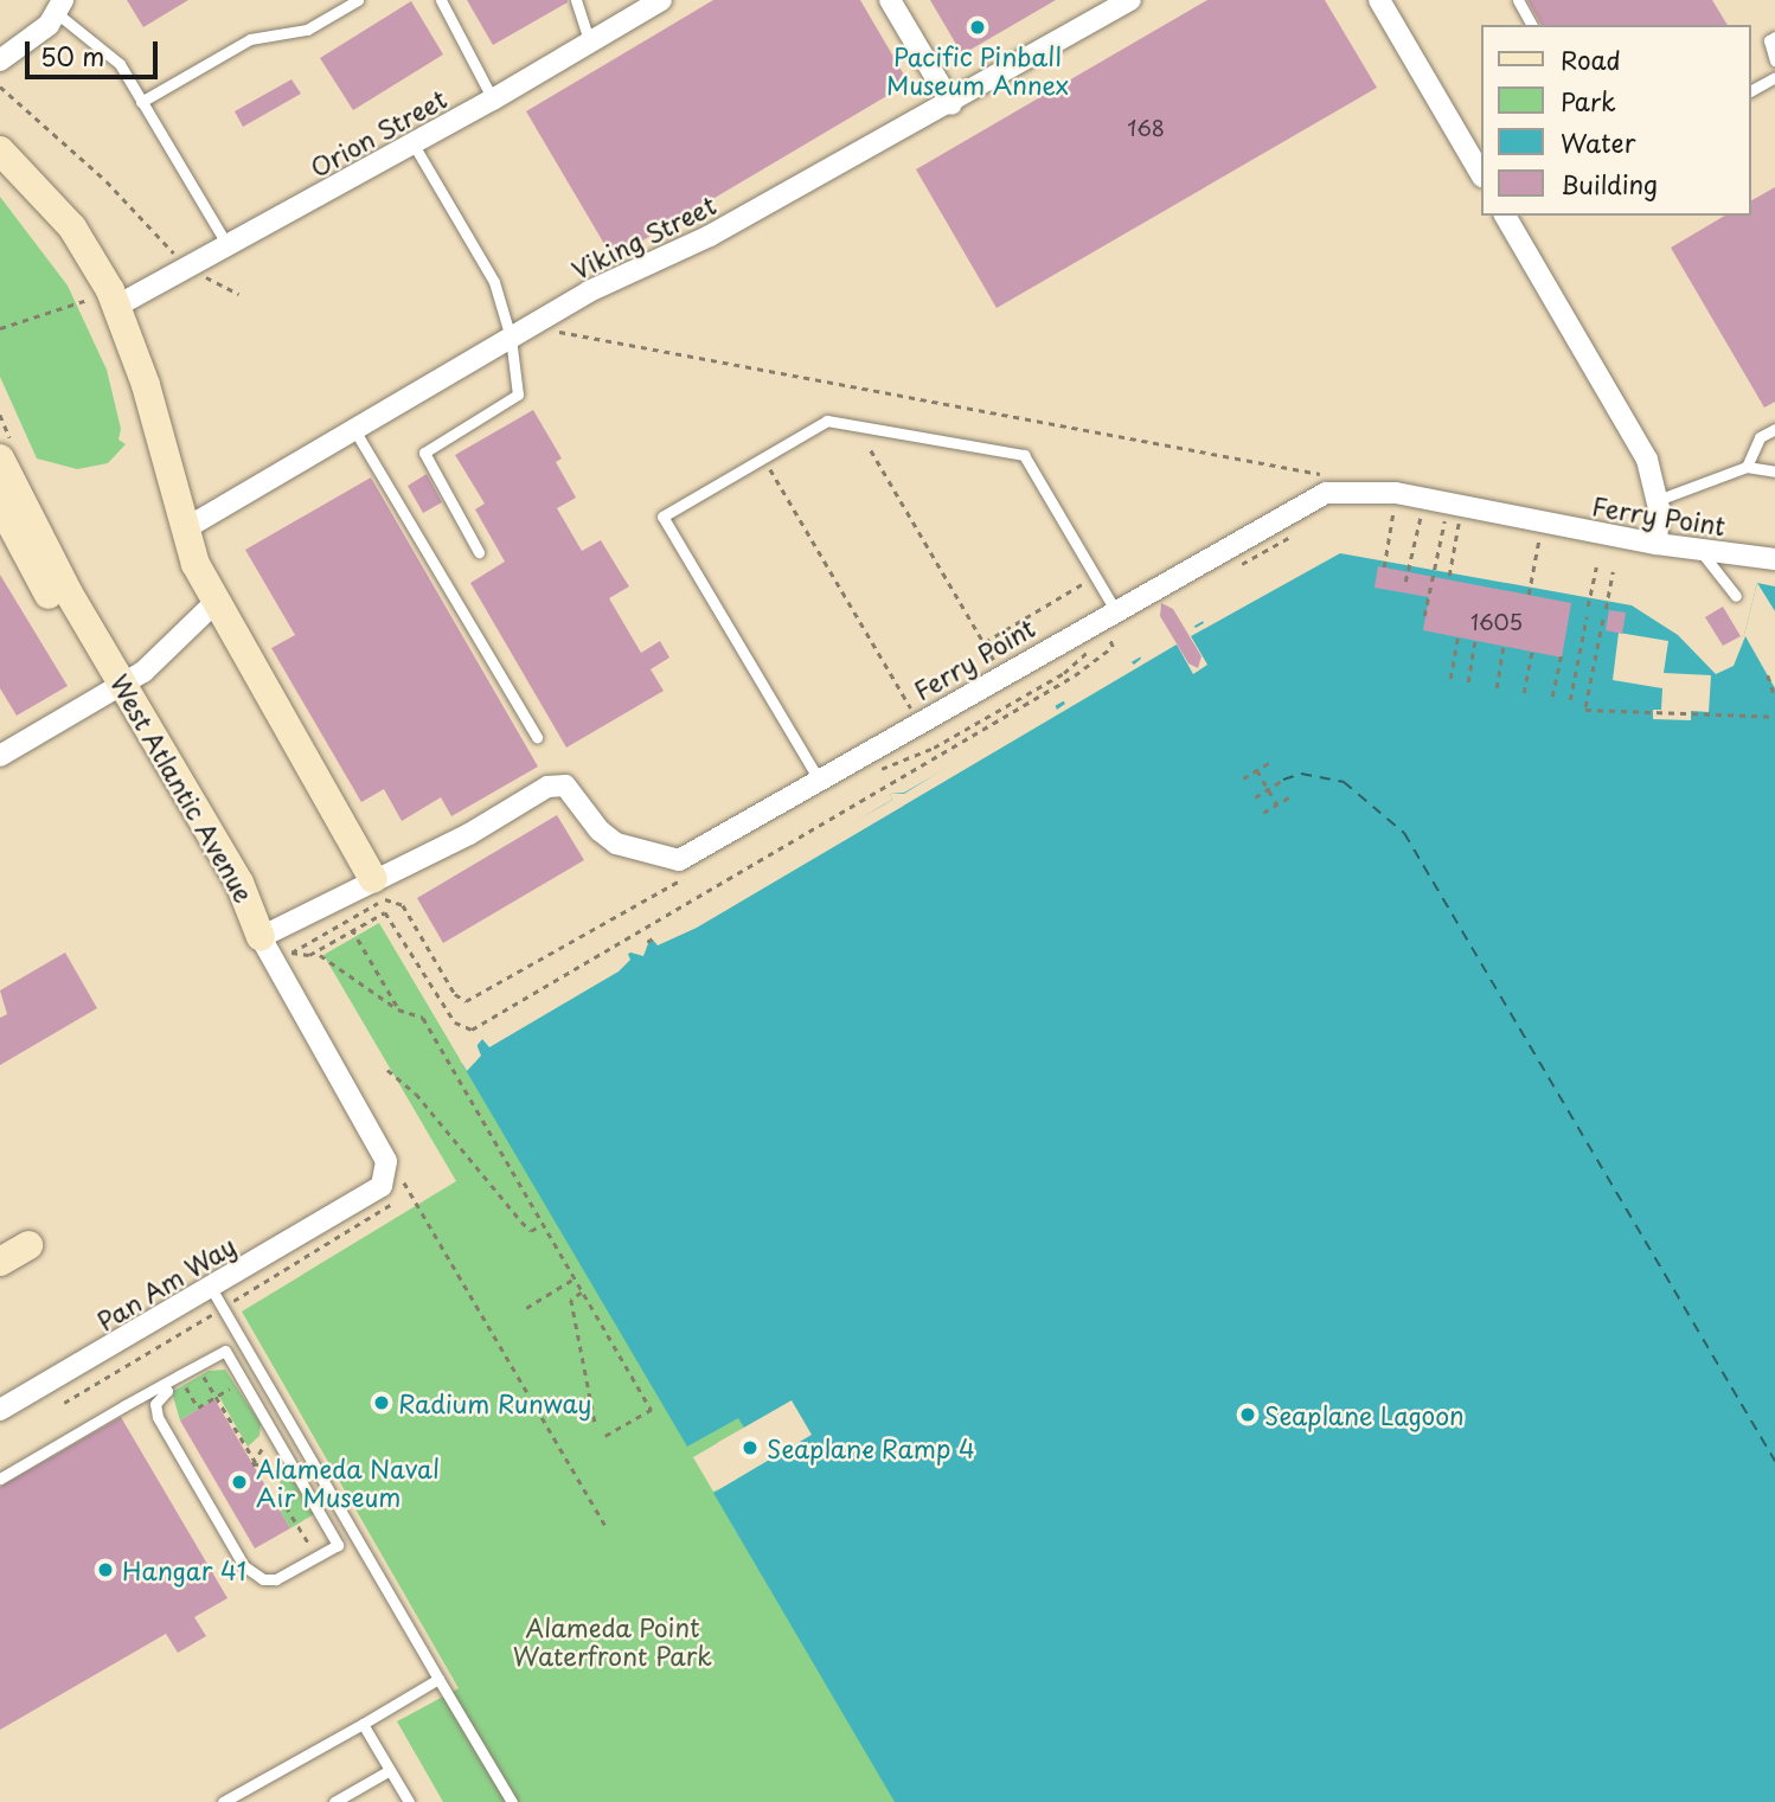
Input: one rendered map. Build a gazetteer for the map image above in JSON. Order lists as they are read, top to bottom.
{
  "streets": {
    "street": [
      "Orion Street",
      "Viking Street",
      "Ferry Point",
      "West Atlantic Avenue",
      "Pan Am Way"
    ]
  },
  "crossings": [
    ["Ferry Point", "West Atlantic Avenue"],
    ["Ferry Point", "Pan Am Way"],
    ["West Atlantic Avenue", "Pan Am Way"]
  ],
  "parks": ["Alameda Point Waterfront Park"],
  "places": [
    "Pacific Pinball Museum Annex",
    "Radium Runway",
    "Seaplane Lagoon",
    "Seaplane Ramp 4",
    "Alameda Naval Air Museum",
    "Hangar 41"
  ],
  "house_numbers": ["168", "1605"],
  "legend": [
    "Road",
    "Park",
    "Water",
    "Building"
  ],
  "scale_bar": "50 m"
}
